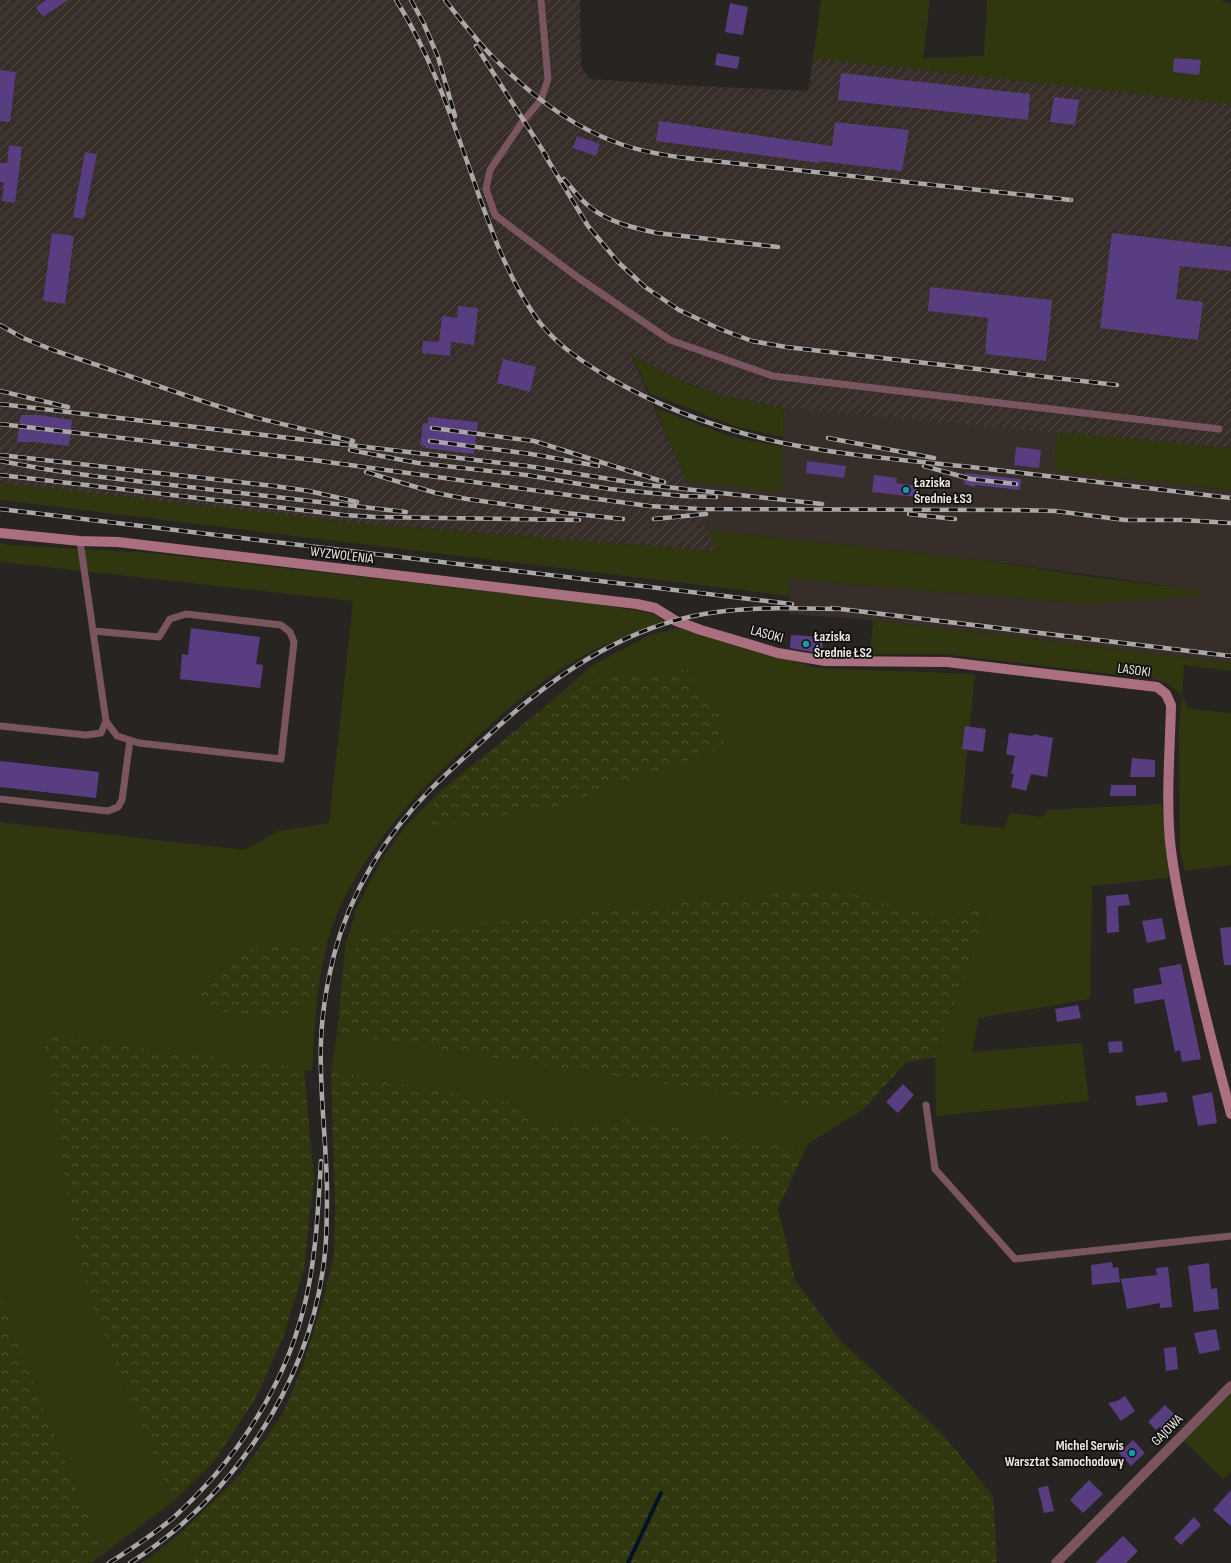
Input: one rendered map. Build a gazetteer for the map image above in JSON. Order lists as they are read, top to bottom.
{
  "streets": {
    "street": ["WYZWOLENIA", "LASOKI", "GAJOWA"]
  },
  "crossings": [
    ["WYZWOLENIA", "LASOKI"]
  ],
  "places": ["Łaziska Średnie ŁS3", "Łaziska Średnie ŁS2", "Michel Serwis Warsztat Samochodowy"]
}
